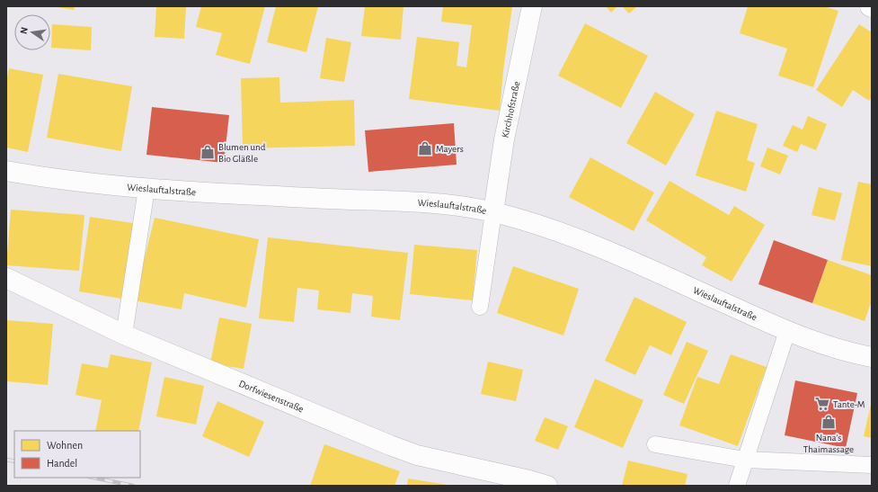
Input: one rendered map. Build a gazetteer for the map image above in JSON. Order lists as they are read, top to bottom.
{
  "streets": {
    "street": ["Kirchhofstraße", "Wieslauftalstraße", "Dorfwiesenstraße"]
  },
  "crossings": [
    ["Kirchhofstraße", "Wieslauftalstraße"]
  ],
  "places": {
    "shop": ["Mayers", "Blumen und Bio Gläßle", "Nana's Thaimassage"],
    "supermarket": ["Tante-M"]
  },
  "legend": ["Wohnen", "Handel"],
  "north": "left"
}
